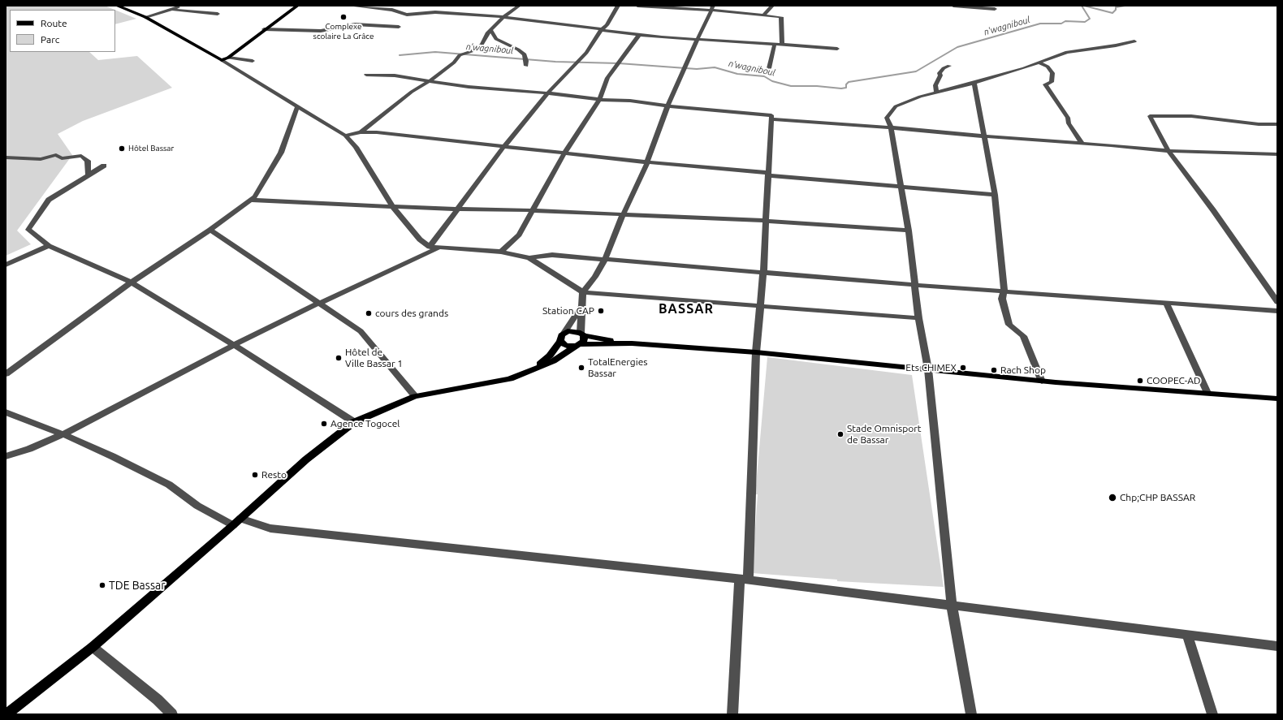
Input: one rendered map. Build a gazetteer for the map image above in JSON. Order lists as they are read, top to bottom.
{
  "districts": ["BASSAR"],
  "water": ["n'wagniboul"],
  "places": [
    "Complexe scolaire La Grâce",
    "Hôtel Bassar",
    "Station CAP",
    "cours des grands",
    "Hôtel de Ville Bassar 1",
    "TotalEnergies Bassar",
    "Ets CHIMEX",
    "Rach Shop",
    "COOPEC-AD",
    "Agence Togocel",
    "Stade Omnisport de Bassar",
    "Resto",
    "Chp;CHP BASSAR",
    "TDE Bassar"
  ],
  "legend": ["Route", "Parc"]
}
